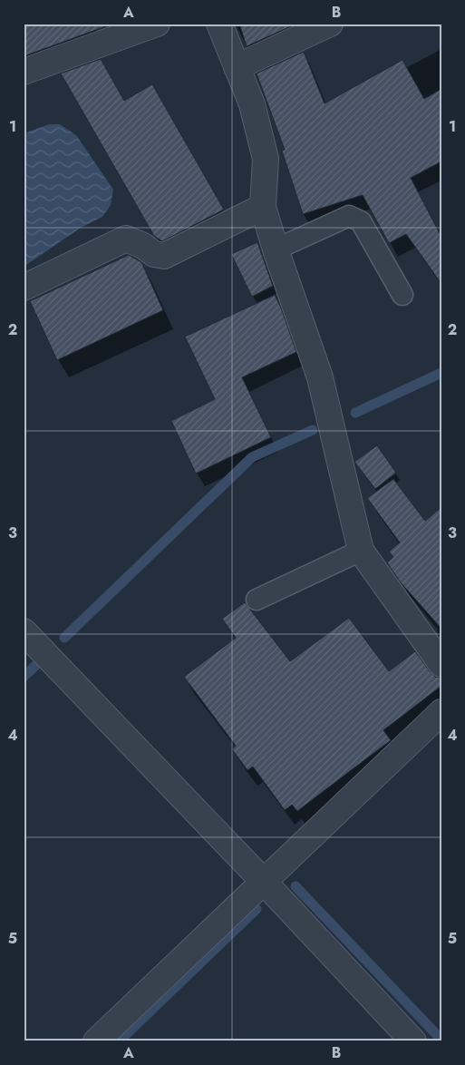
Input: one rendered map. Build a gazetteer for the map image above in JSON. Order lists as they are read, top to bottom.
{
  "grid": {
    "columns": ["A", "B"],
    "rows": [
      "1",
      "2",
      "3",
      "4",
      "5"
    ]
  }
}
